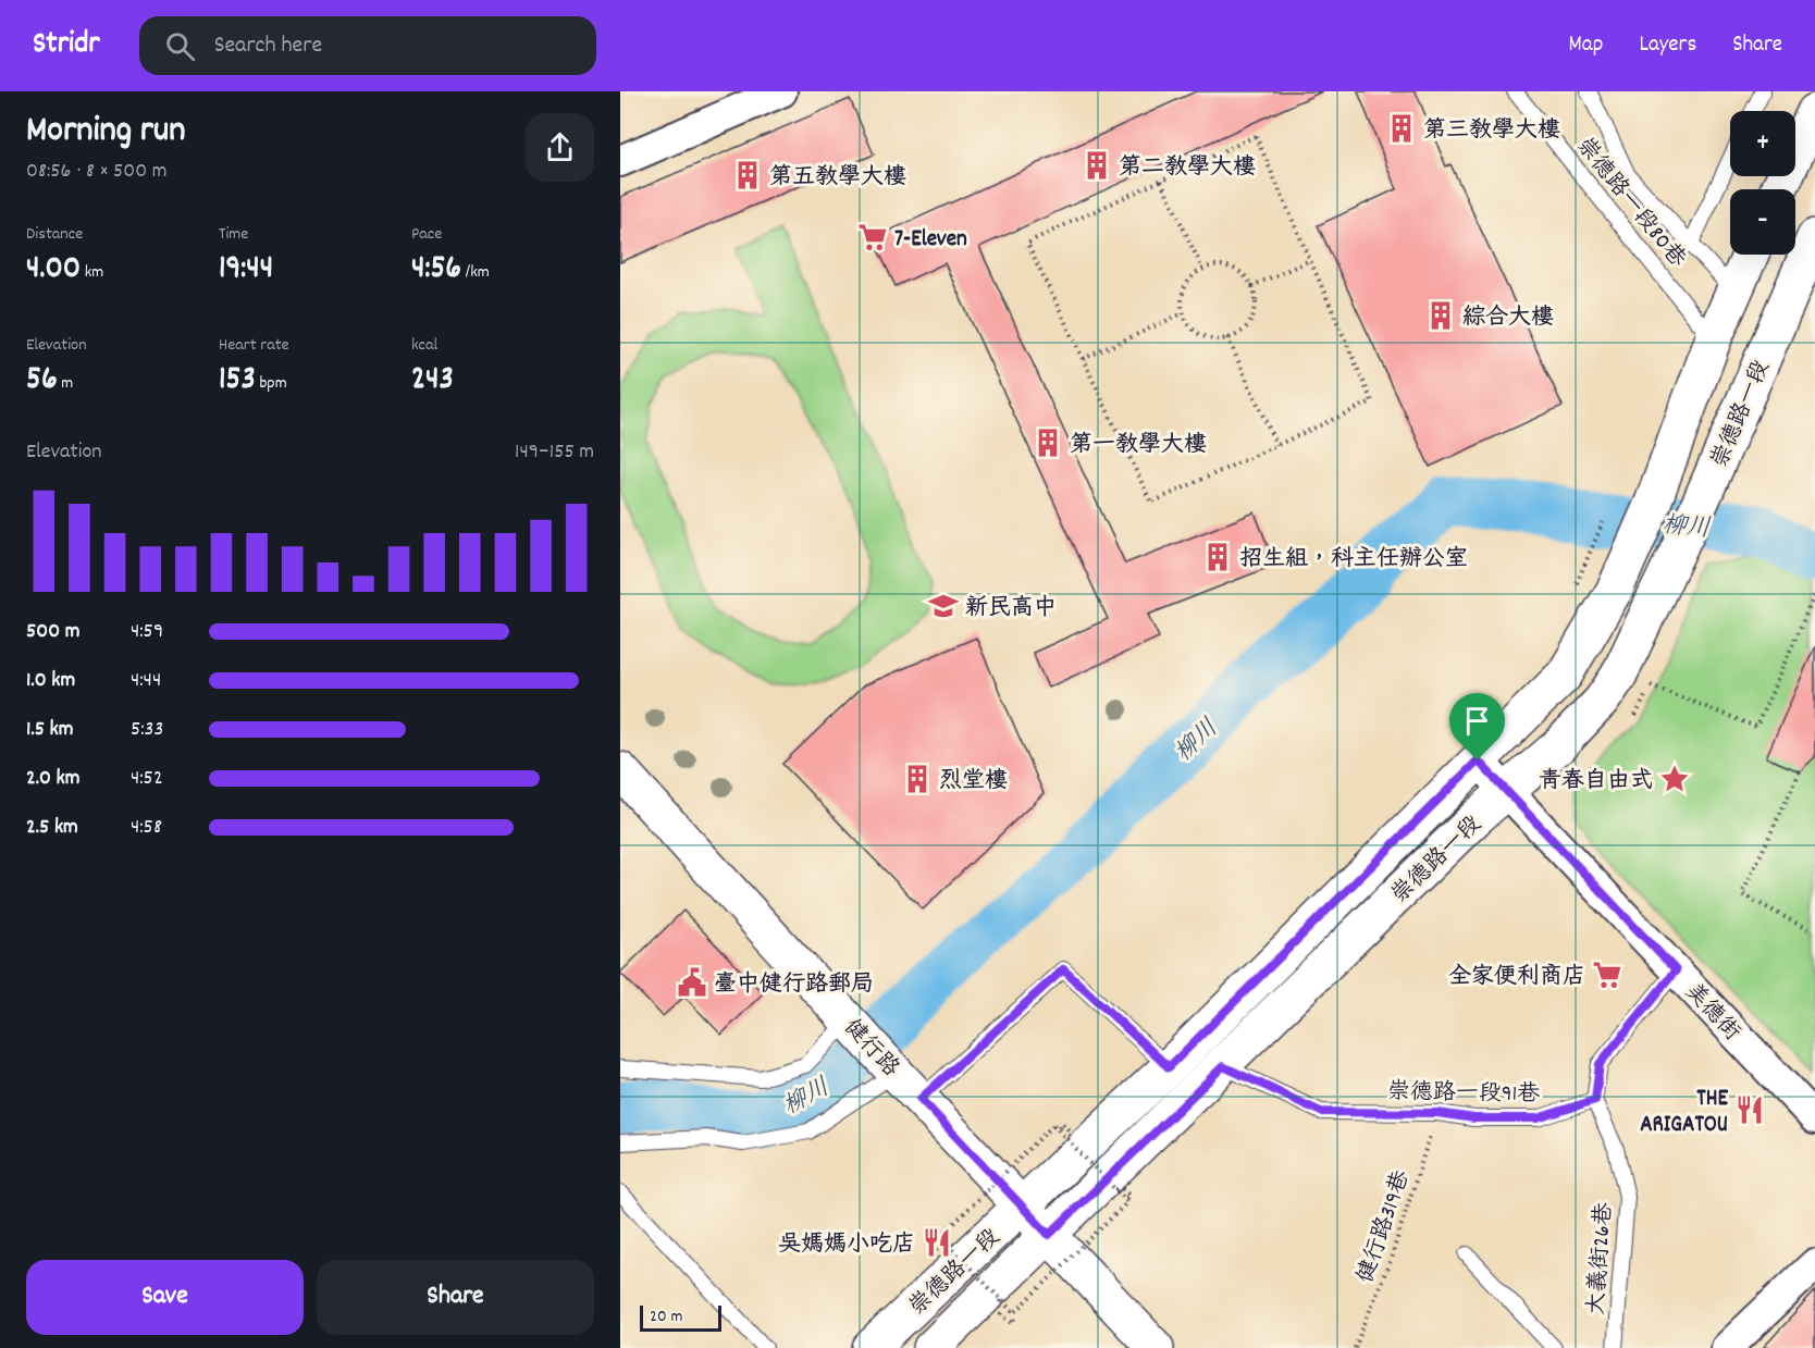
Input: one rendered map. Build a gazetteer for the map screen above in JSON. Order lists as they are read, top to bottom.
{
  "streets": {
    "main road": ["崇德路一段", "健行路"],
    "street": ["美德街"],
    "lane": ["崇德路一段80巷", "崇德路一段91巷", "大義街26巷"],
    "path": ["健行路319巷"]
  },
  "crossings": [
    ["崇德路一段80巷", "崇德路一段"],
    ["崇德路一段", "美德街"],
    ["崇德路一段", "健行路"],
    ["崇德路一段", "崇德路一段91巷"],
    ["崇德路一段91巷", "健行路319巷"],
    ["崇德路一段91巷", "大義街26巷"]
  ],
  "water": ["柳川"],
  "places": {
    "building": [
      "第三教學大樓",
      "第二教學大樓",
      "第五教學大樓",
      "綜合大樓",
      "第一教學大樓",
      "招生組，科主任辦公室",
      "烈堂樓"
    ],
    "supermarket": ["7-Eleven", "全家便利商店"],
    "school or university": ["新民高中"],
    "place": ["青春自由式"],
    "public building": ["臺中健行路郵局"],
    "restaurant": ["THE ARIGATOU", "吳媽媽小吃店"]
  },
  "scale_bar": "20 m",
  "page": {
    "header": "Stridr",
    "search": "Search here",
    "nav": ["Map", "Layers", "Share"],
    "heading": ["Morning run", "08:56 · 8 × 500 m"],
    "map_buttons": ["+", "−"],
    "stats": [
      ["Distance", "4.00 km"],
      ["Time", "19:44"],
      ["Pace", "4:56 /km"],
      ["Elevation", "56 m"],
      ["Heart rate", "153 bpm"],
      ["kcal", "243"]
    ],
    "chart": ["Elevation", "149–155 m"],
    "list": [
      {
        "name": "500 m",
        "note": "4:59"
      },
      {
        "name": "1.0 km",
        "note": "4:44"
      },
      {
        "name": "1.5 km",
        "note": "5:33"
      },
      {
        "name": "2.0 km",
        "note": "4:52"
      },
      {
        "name": "2.5 km",
        "note": "4:58"
      }
    ],
    "buttons": ["Save", "Share"],
    "scale": "20 m"
  }
}
